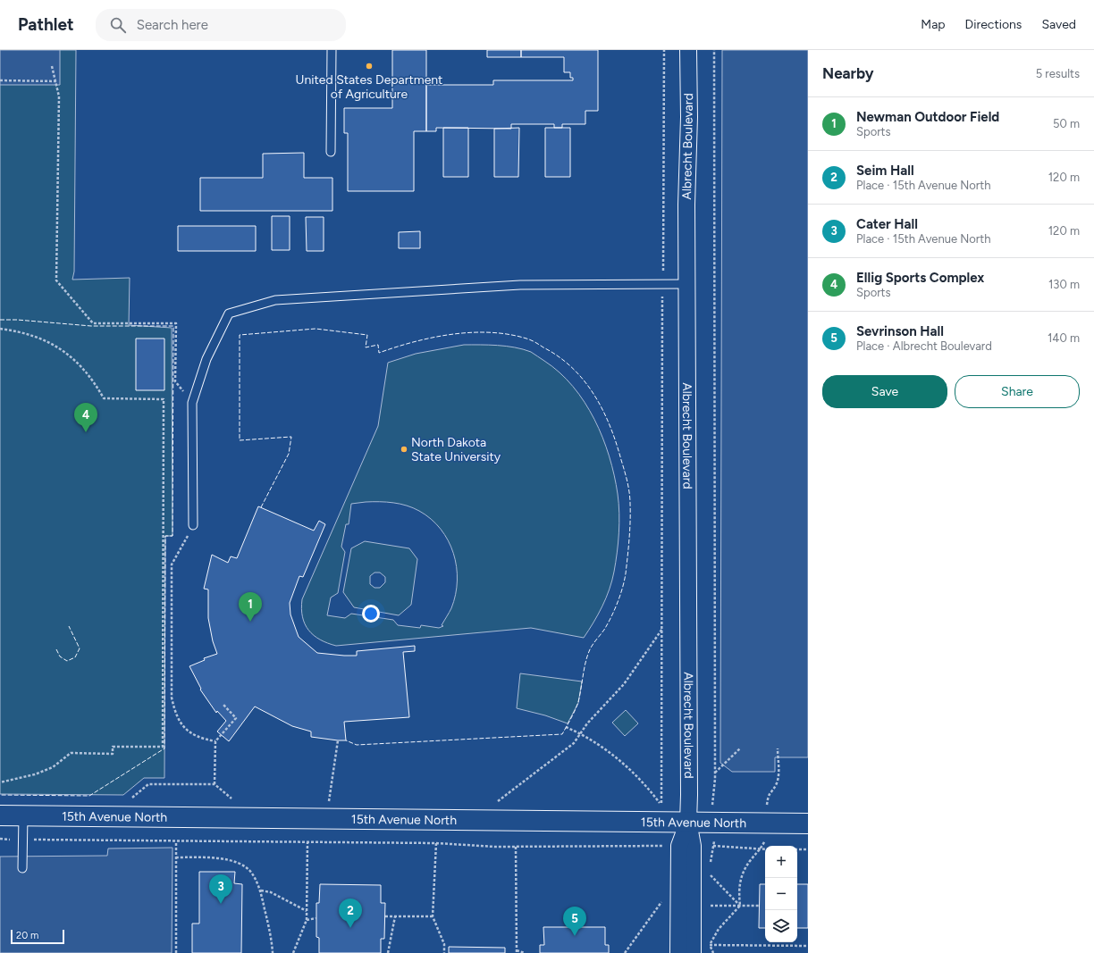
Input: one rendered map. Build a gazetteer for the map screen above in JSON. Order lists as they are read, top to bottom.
{
  "streets": {
    "street": ["Albrecht Boulevard", "15th Avenue North"]
  },
  "crossings": [
    ["Albrecht Boulevard", "15th Avenue North"]
  ],
  "places": ["United States Department of Agriculture", "North Dakota State University"],
  "scale_bar": "20 m",
  "page": {
    "header": "Pathlet",
    "search": "Search here",
    "nav": ["Map", "Directions", "Saved"],
    "heading": ["Nearby", "5 results"],
    "list": [
      {
        "mark": "1",
        "name": "Newman Outdoor Field",
        "note": "Sports",
        "value": "50 m"
      },
      {
        "mark": "2",
        "name": "Seim Hall",
        "note": "Place · 15th Avenue North",
        "value": "120 m"
      },
      {
        "mark": "3",
        "name": "Cater Hall",
        "note": "Place · 15th Avenue North",
        "value": "120 m"
      },
      {
        "mark": "4",
        "name": "Ellig Sports Complex",
        "note": "Sports",
        "value": "130 m"
      },
      {
        "mark": "5",
        "name": "Sevrinson Hall",
        "note": "Place · Albrecht Boulevard",
        "value": "140 m"
      }
    ],
    "buttons": ["Save", "Share"],
    "pins": [
      "4",
      "1",
      "3",
      "2",
      "5"
    ],
    "map_buttons": ["+", "−"],
    "scale": "20 m"
  }
}
